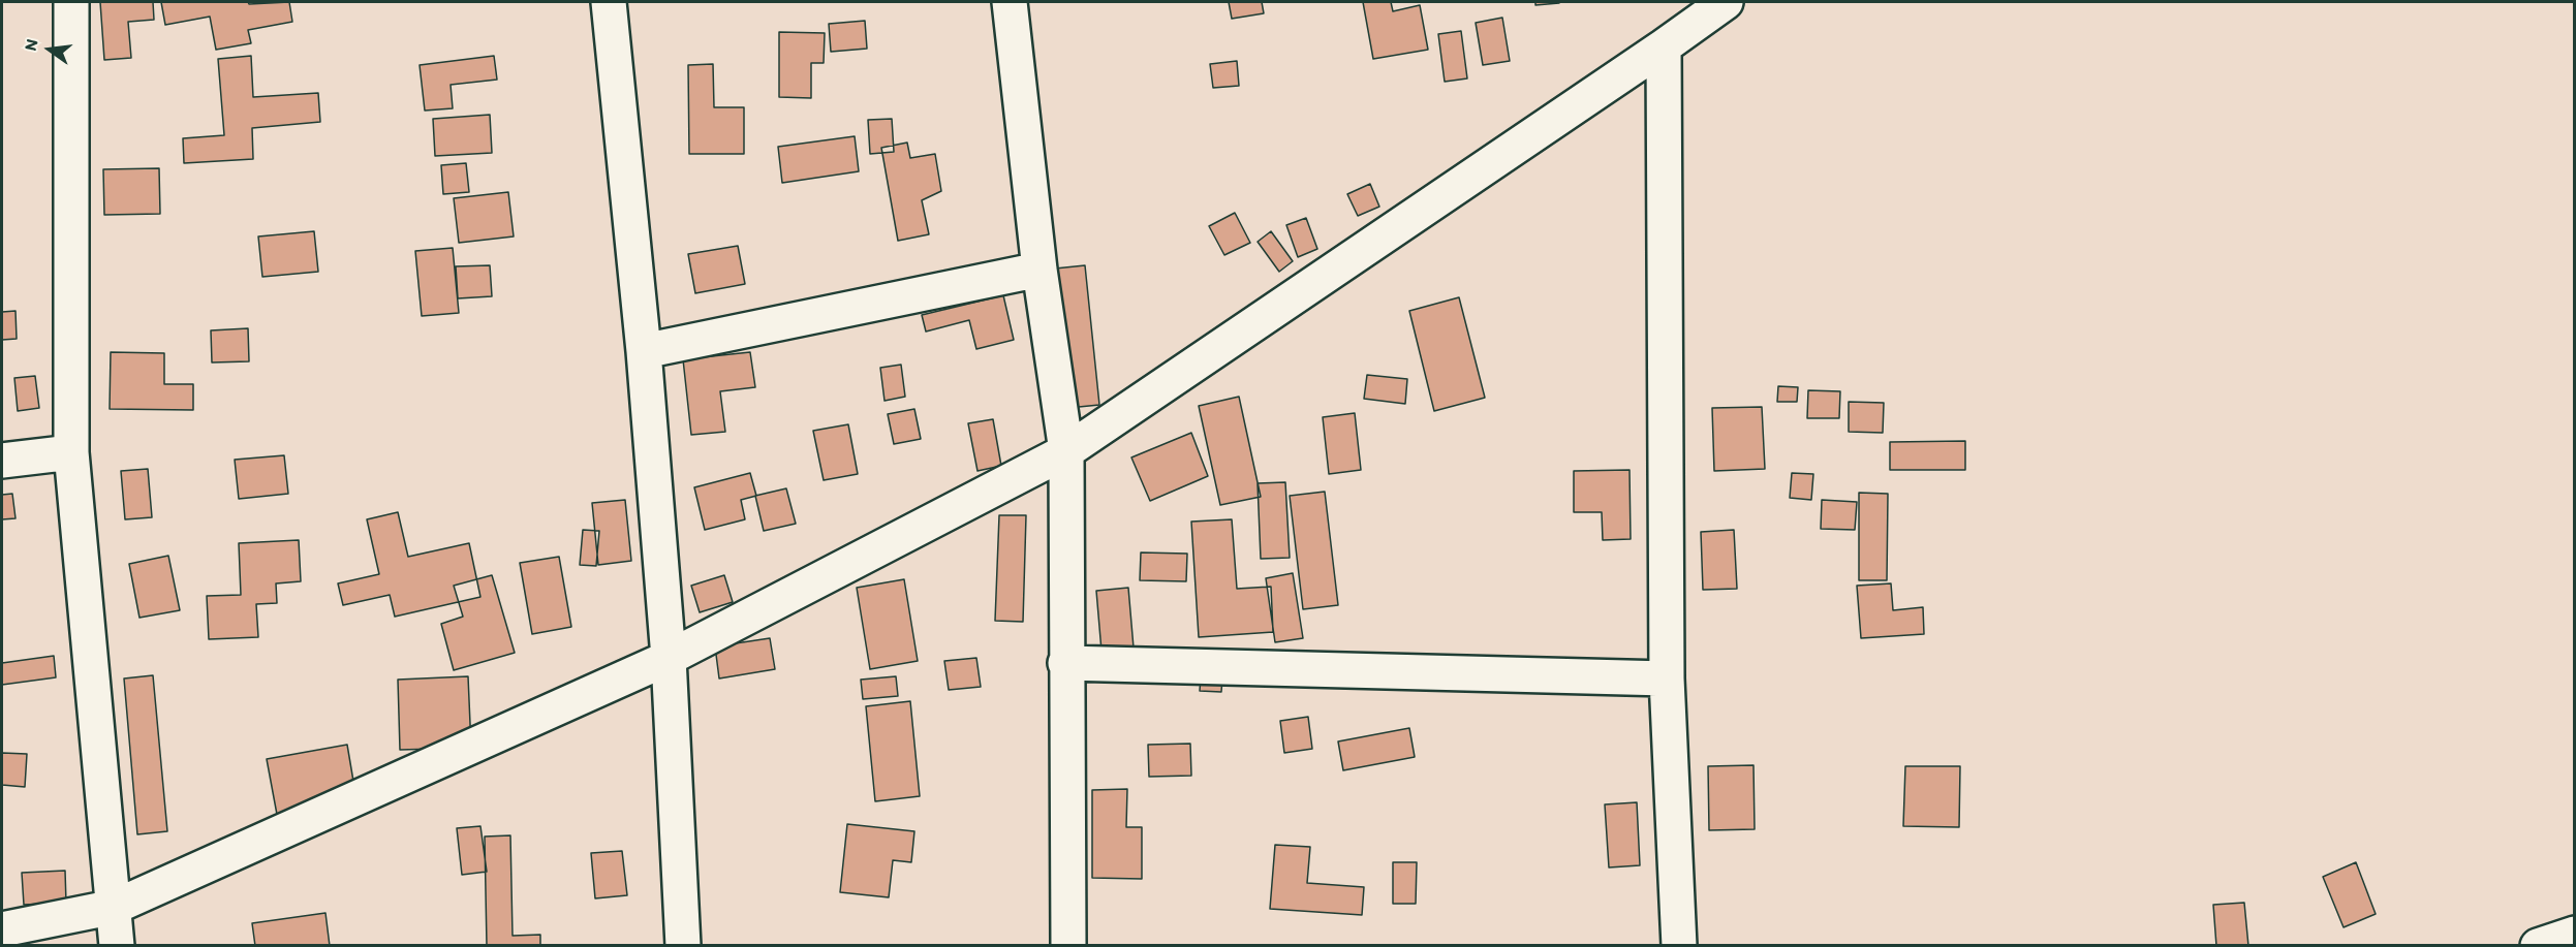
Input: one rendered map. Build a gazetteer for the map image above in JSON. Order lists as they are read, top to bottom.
{
  "north": "left"
}
